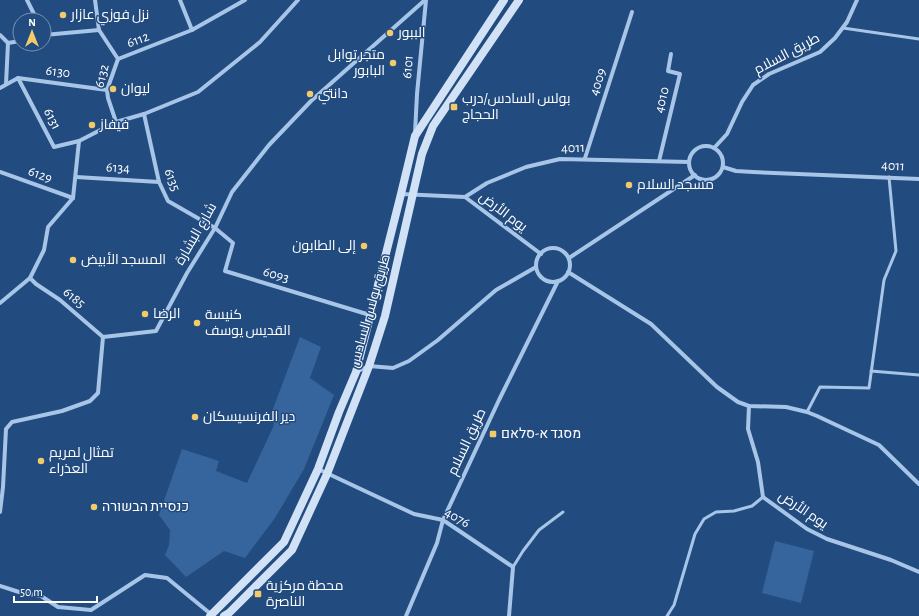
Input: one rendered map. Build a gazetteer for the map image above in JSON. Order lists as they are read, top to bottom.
{
  "streets": {
    "street": [
      "6112",
      "طريق السلام",
      "6101",
      "6130",
      "6132",
      "4009",
      "4010",
      "6131",
      "4011",
      "6134",
      "6129",
      "6135",
      "يوم الأرض",
      "شارع البشارة",
      "6093",
      "6185",
      "طريق بولس السادس",
      "4076"
    ]
  },
  "crossings": [
    ["6112", "6132"],
    ["طريق السلام", "4011"],
    ["طريق السلام", "يوم الأرض"],
    ["طريق السلام", "4076"],
    ["6101", "شارع البشارة"],
    ["6101", "طريق بولس السادس"],
    ["6130", "6132"],
    ["6130", "6131"],
    ["4009", "4011"],
    ["4010", "4011"],
    ["4011", "يوم الأرض"],
    ["6134", "6135"],
    ["6135", "شارع البشارة"],
    ["6135", "6093"],
    ["يوم الأرض", "طريق بولس السادس"],
    ["شارع البشارة", "6093"],
    ["شارع البشارة", "6185"],
    ["6093", "طريق بولس السادس"],
    ["طريق بولس السادس", "4076"]
  ],
  "places": {
    "other": [
      "نزل فوزي عازار",
      "الببور",
      "متجر توابل البابور",
      "ليوان",
      "دانتي",
      "فيفاز",
      "مسجد السلام",
      "إلى الطابون",
      "المسجد الأبيض",
      "الرضا",
      "كنيسة القديس يوسف",
      "دير الفرنسيسكان",
      "تمثال لمريم العذراء",
      "כנסיית הבשורה"
    ],
    "transit": ["بولس السادس/درب الحجاج", "מסגד א-סלאם", "محطة مركزية الناصرة"]
  },
  "scale_bar": "50 m",
  "north": "top"
}
